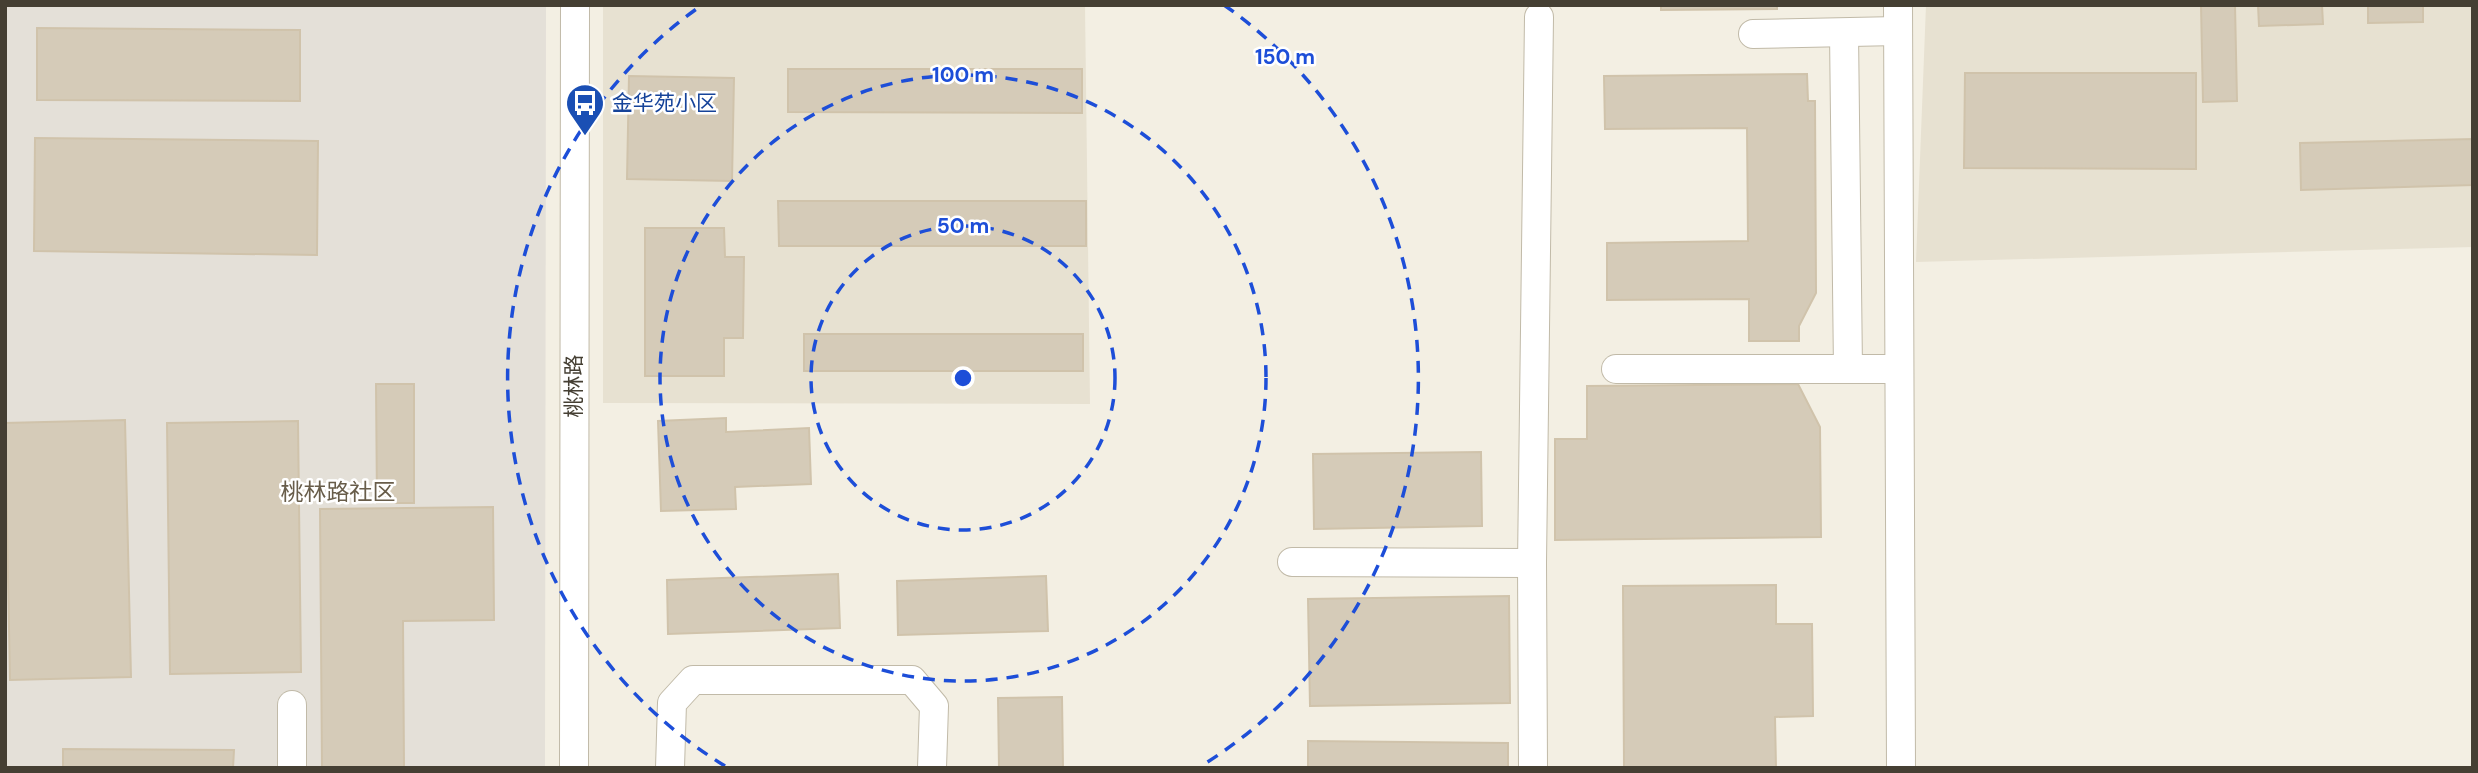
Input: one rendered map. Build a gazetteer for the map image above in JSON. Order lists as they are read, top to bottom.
{
  "streets": {
    "street": ["桃林路"]
  },
  "districts": ["桃林路社区"],
  "places": {
    "bus stop": ["金华苑小区"]
  },
  "rings": ["150 m", "100 m", "50 m"]
}
